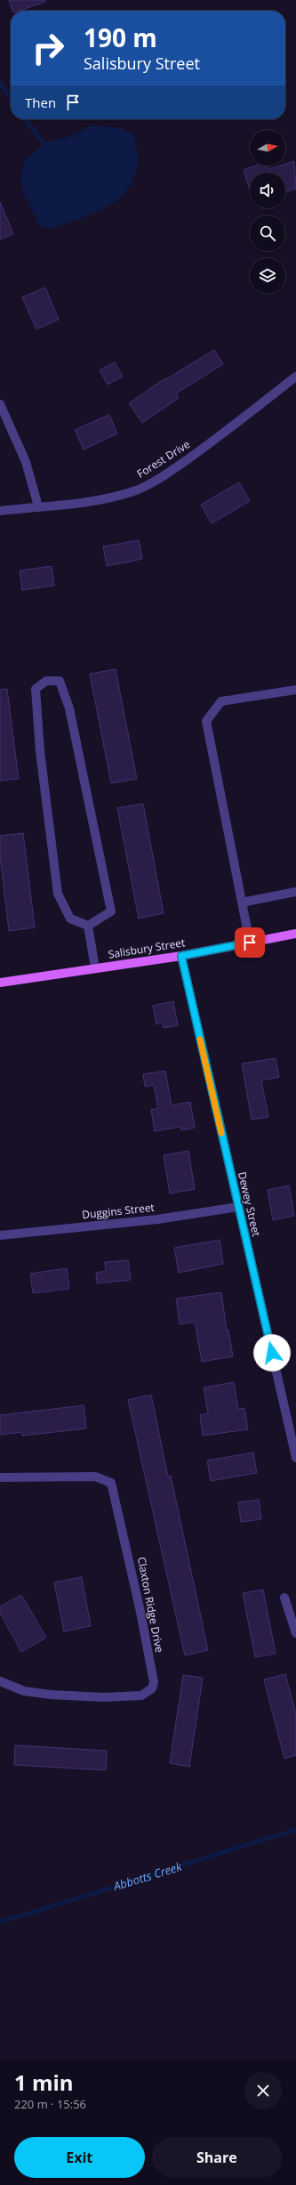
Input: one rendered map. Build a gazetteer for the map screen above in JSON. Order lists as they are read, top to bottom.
{
  "streets": {
    "main road": ["Salisbury Street"],
    "street": [
      "Forest Drive",
      "Dewey Street",
      "Duggins Street",
      "Claxton Ridge Drive"
    ]
  },
  "crossings": [
    ["Salisbury Street", "Dewey Street"],
    ["Dewey Street", "Duggins Street"]
  ],
  "water": ["Abbotts Creek"],
  "north": "right",
  "page": {
    "turn": ["190 m", "Salisbury Street"],
    "then": "Then",
    "heading": ["1 min", "220 m · 15:56"],
    "buttons": ["Exit", "Share"]
  }
}
